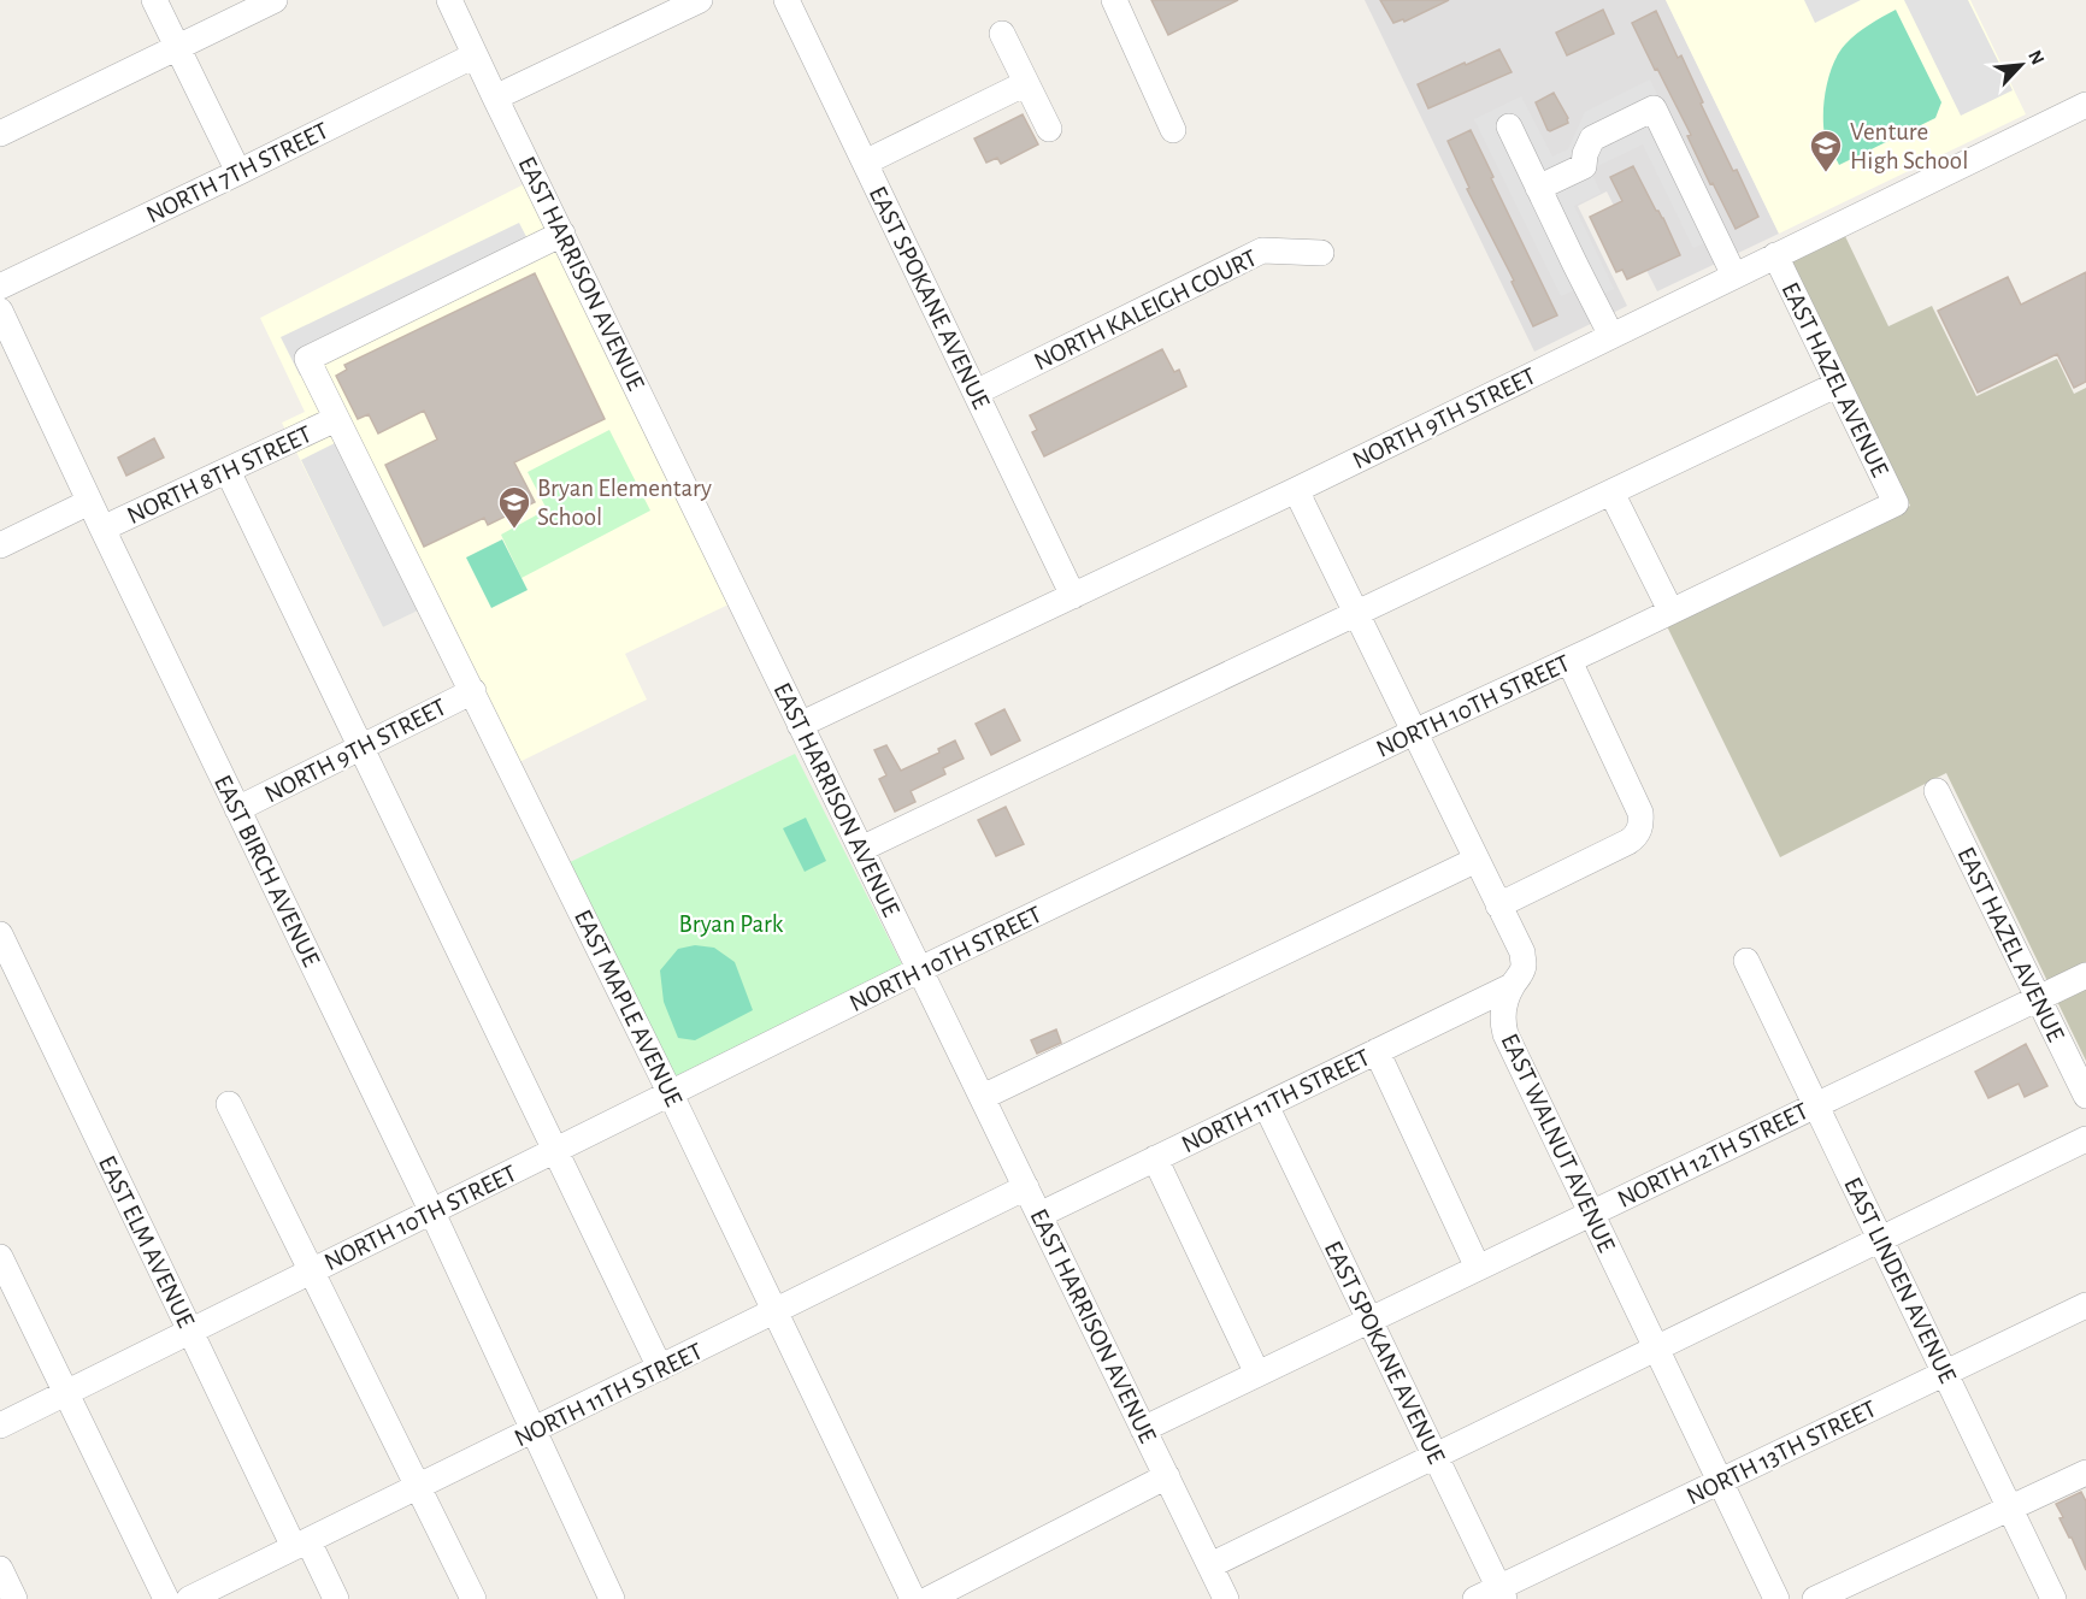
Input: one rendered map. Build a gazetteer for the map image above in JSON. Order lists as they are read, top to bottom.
{
  "streets": {
    "street": [
      "NORTH 7TH STREET",
      "EAST HARRISON AVENUE",
      "EAST SPOKANE AVENUE",
      "NORTH KALEIGH COURT",
      "EAST HAZEL AVENUE",
      "NORTH 9TH STREET",
      "NORTH 8TH STREET",
      "NORTH 10TH STREET",
      "EAST BIRCH AVENUE",
      "EAST MAPLE AVENUE",
      "NORTH 11TH STREET",
      "EAST WALNUT AVENUE",
      "NORTH 12TH STREET",
      "EAST ELM AVENUE",
      "EAST LINDEN AVENUE",
      "NORTH 13TH STREET"
    ]
  },
  "crossings": [
    ["NORTH 7TH STREET", "EAST HARRISON AVENUE"],
    ["EAST HARRISON AVENUE", "NORTH 9TH STREET"],
    ["EAST HARRISON AVENUE", "NORTH 10TH STREET"],
    ["EAST HARRISON AVENUE", "EAST MAPLE AVENUE"],
    ["EAST HARRISON AVENUE", "NORTH 11TH STREET"],
    ["EAST HARRISON AVENUE", "NORTH 12TH STREET"],
    ["EAST SPOKANE AVENUE", "NORTH KALEIGH COURT"],
    ["EAST SPOKANE AVENUE", "NORTH 9TH STREET"],
    ["EAST SPOKANE AVENUE", "NORTH 11TH STREET"],
    ["EAST SPOKANE AVENUE", "NORTH 12TH STREET"],
    ["EAST SPOKANE AVENUE", "NORTH 13TH STREET"],
    ["EAST HAZEL AVENUE", "NORTH 9TH STREET"],
    ["EAST HAZEL AVENUE", "NORTH 10TH STREET"],
    ["EAST HAZEL AVENUE", "NORTH 12TH STREET"],
    ["NORTH 9TH STREET", "EAST BIRCH AVENUE"],
    ["NORTH 9TH STREET", "EAST MAPLE AVENUE"],
    ["NORTH 9TH STREET", "EAST WALNUT AVENUE"],
    ["NORTH 8TH STREET", "EAST BIRCH AVENUE"],
    ["NORTH 8TH STREET", "EAST MAPLE AVENUE"],
    ["NORTH 10TH STREET", "EAST BIRCH AVENUE"],
    ["NORTH 10TH STREET", "EAST MAPLE AVENUE"],
    ["NORTH 10TH STREET", "EAST WALNUT AVENUE"],
    ["NORTH 10TH STREET", "EAST ELM AVENUE"],
    ["EAST BIRCH AVENUE", "NORTH 11TH STREET"],
    ["EAST MAPLE AVENUE", "NORTH 11TH STREET"],
    ["NORTH 11TH STREET", "EAST WALNUT AVENUE"],
    ["NORTH 11TH STREET", "EAST ELM AVENUE"],
    ["EAST WALNUT AVENUE", "NORTH 12TH STREET"],
    ["EAST WALNUT AVENUE", "NORTH 13TH STREET"],
    ["NORTH 12TH STREET", "EAST LINDEN AVENUE"],
    ["EAST LINDEN AVENUE", "NORTH 13TH STREET"]
  ],
  "parks": ["Bryan Park"],
  "places": {
    "school or university": ["Venture High School", "Bryan Elementary School"]
  },
  "north": "top right"
}
